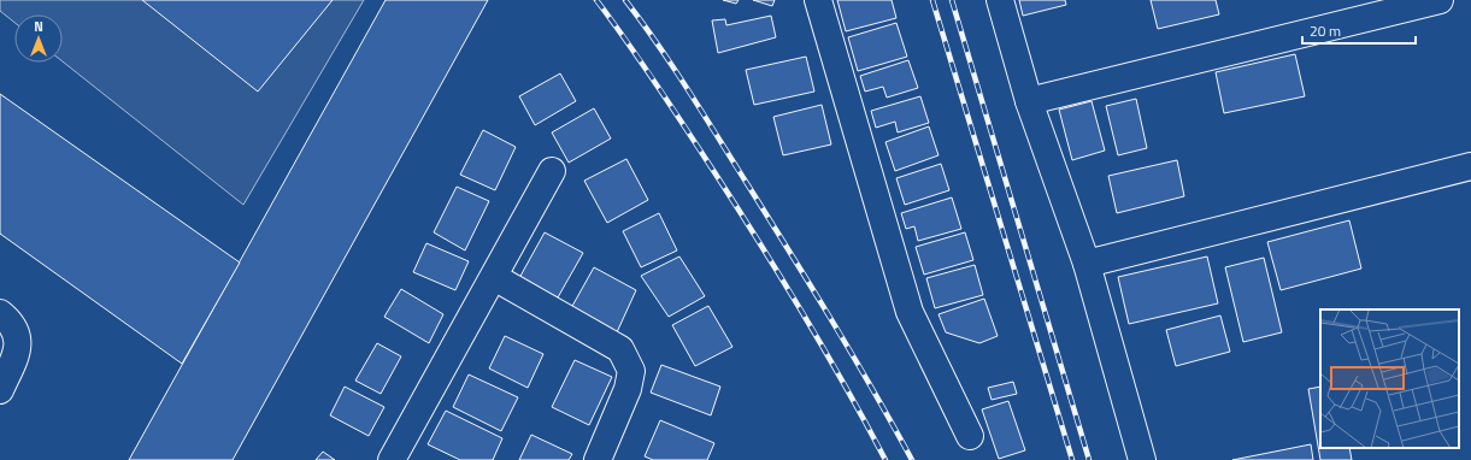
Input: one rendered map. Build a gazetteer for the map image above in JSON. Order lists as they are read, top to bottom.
{
  "scale_bar": "20 m",
  "north": "top"
}
